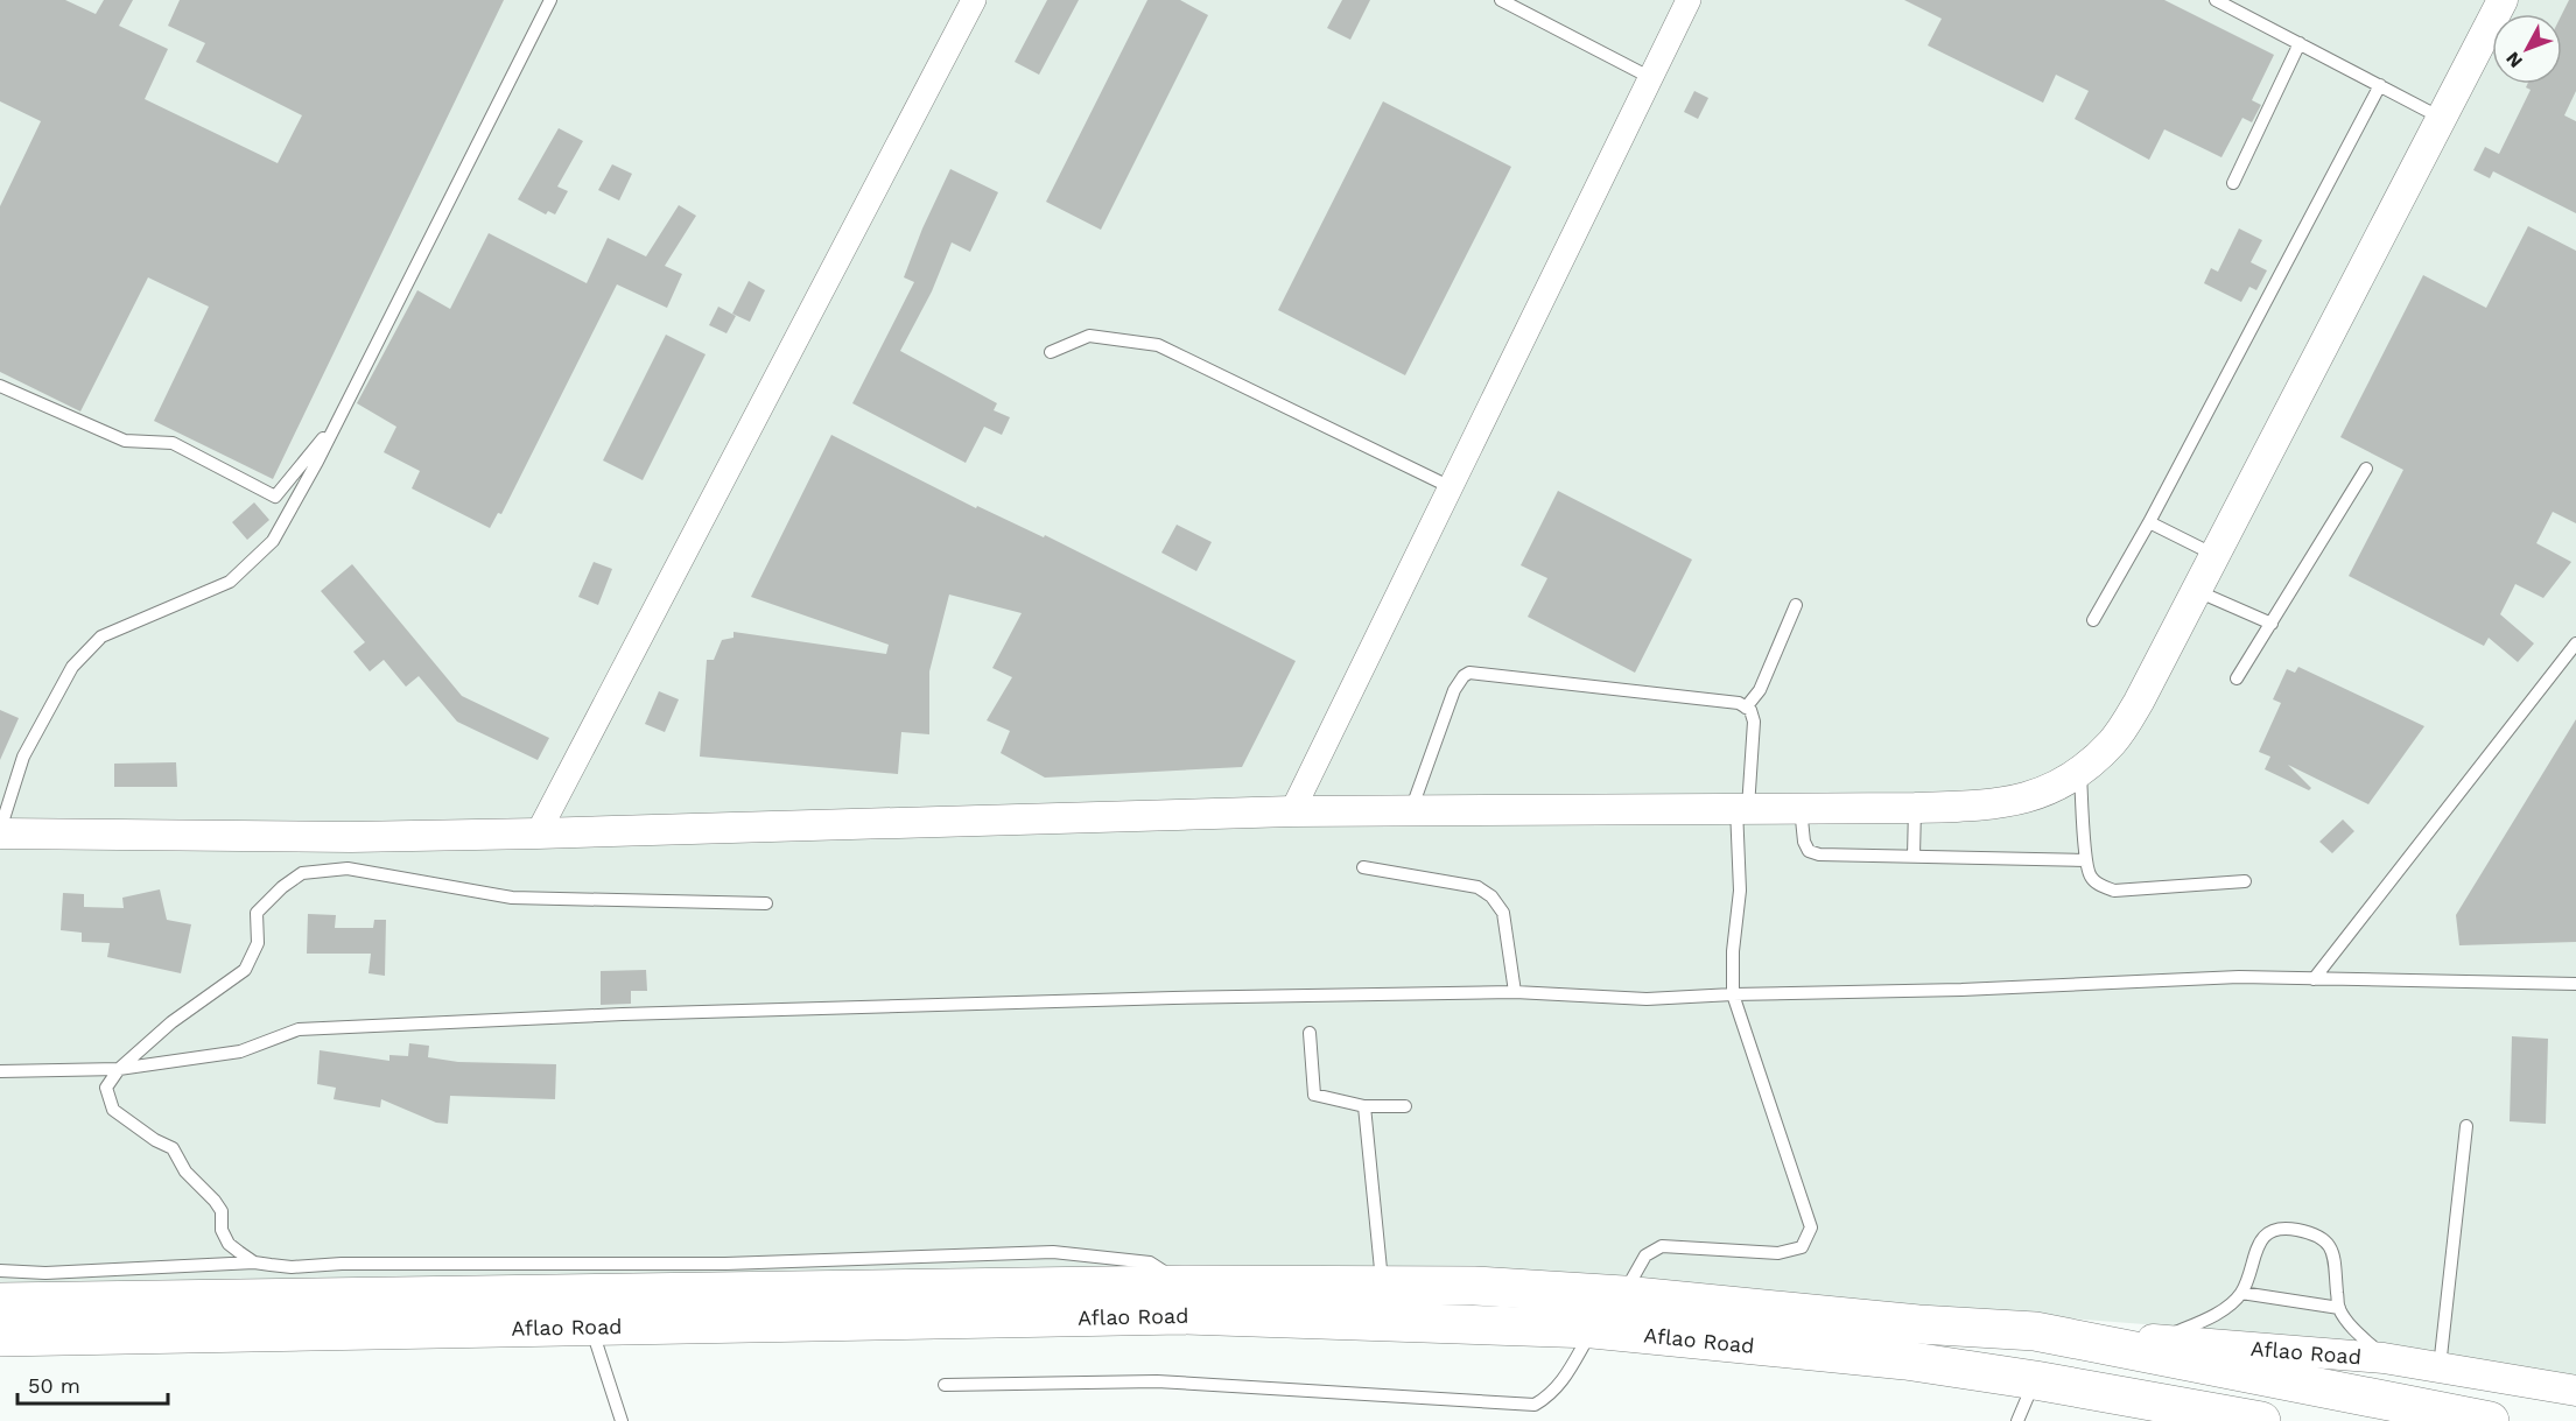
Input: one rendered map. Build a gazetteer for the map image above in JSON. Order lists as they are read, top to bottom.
{
  "streets": {
    "highway": ["Aflao Road"]
  },
  "scale_bar": "50 m",
  "north": "bottom left"
}
